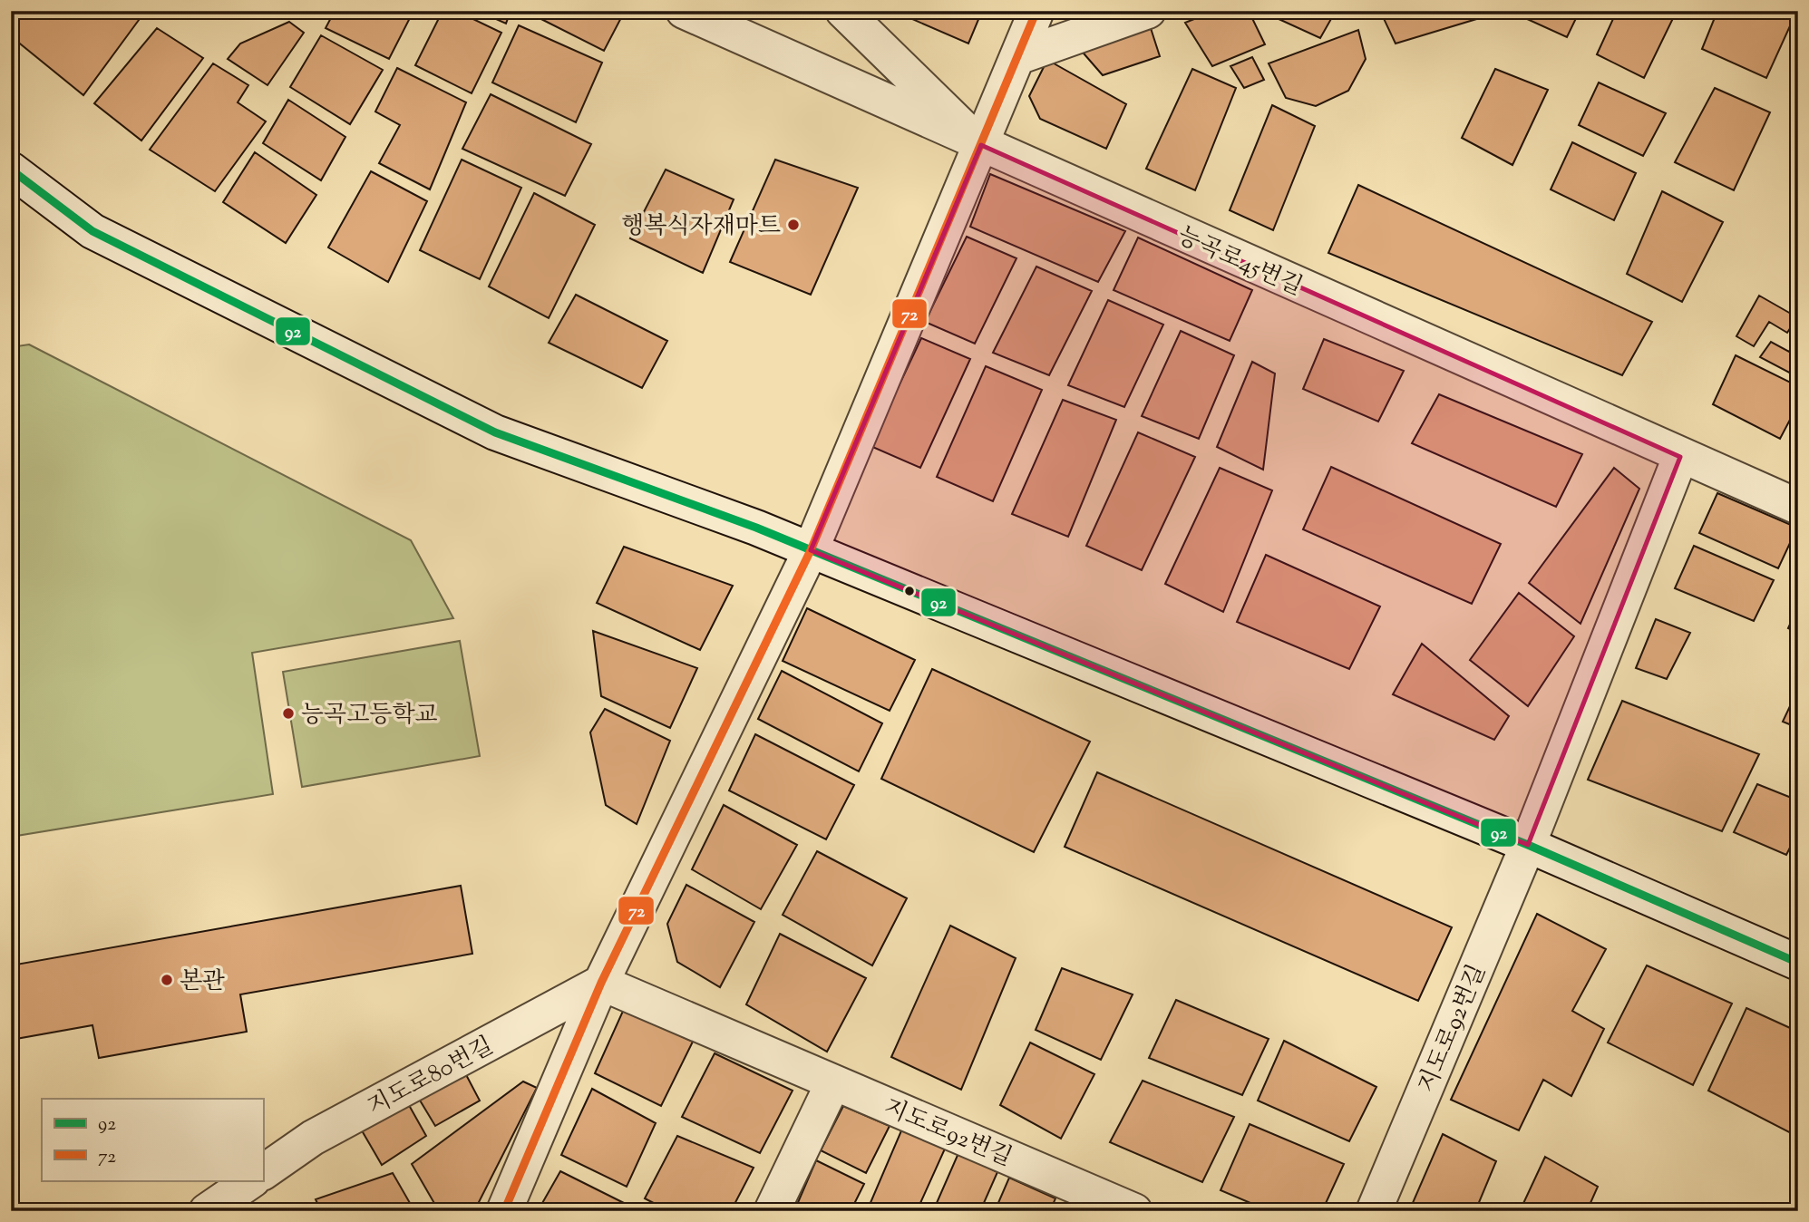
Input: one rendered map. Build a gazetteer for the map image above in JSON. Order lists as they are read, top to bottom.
{
  "streets": {
    "street": ["능곡로45번길", "지도로92번길", "지도로80번길"]
  },
  "crossings": [
    ["능곡로45번길", "지도로92번길"],
    ["지도로92번길", "지도로80번길"]
  ],
  "places": ["행복식자재마트", "능곡고등학교", "본관"],
  "lines": ["transit line 72", "transit line 92"],
  "legend": ["92", "72"]
}
